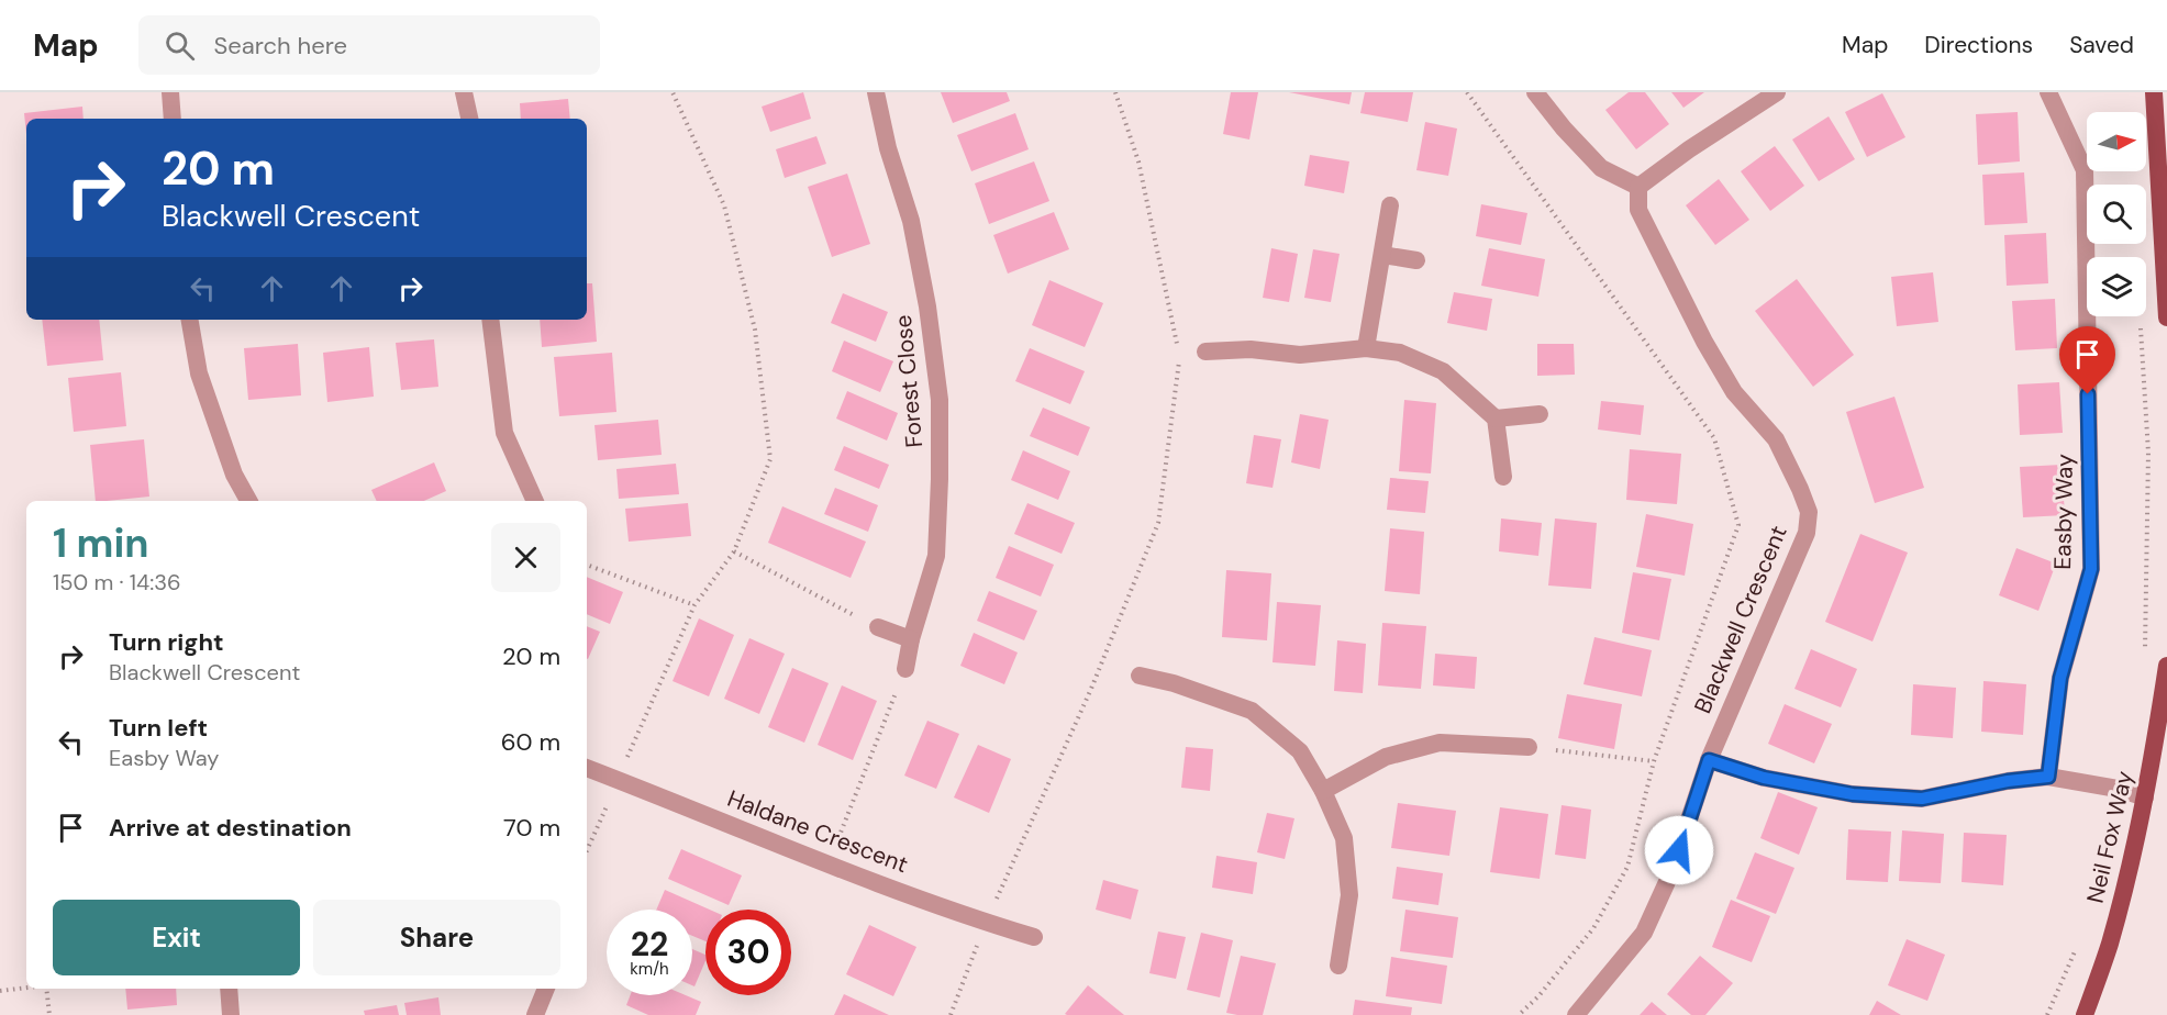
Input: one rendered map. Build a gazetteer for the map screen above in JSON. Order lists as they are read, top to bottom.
{
  "streets": {
    "main road": ["Neil Fox Way"],
    "street": [
      "Forest Close",
      "Easby Way",
      "Blackwell Crescent",
      "Haldane Crescent"
    ]
  },
  "north": "right",
  "page": {
    "header": "Map",
    "search": "Search here",
    "nav": ["Map", "Directions", "Saved"],
    "turn": ["20 m", "Blackwell Crescent"],
    "heading": ["1 min", "150 m · 14:36"],
    "list": [
      {
        "name": "Turn right",
        "note": "Blackwell Crescent",
        "value": "20 m"
      },
      {
        "name": "Turn left",
        "note": "Easby Way",
        "value": "60 m"
      },
      {
        "name": "Arrive at destination",
        "value": "70 m"
      }
    ],
    "buttons": ["Exit", "Share"],
    "speed": "22 km/h",
    "limit": "30"
  }
}
